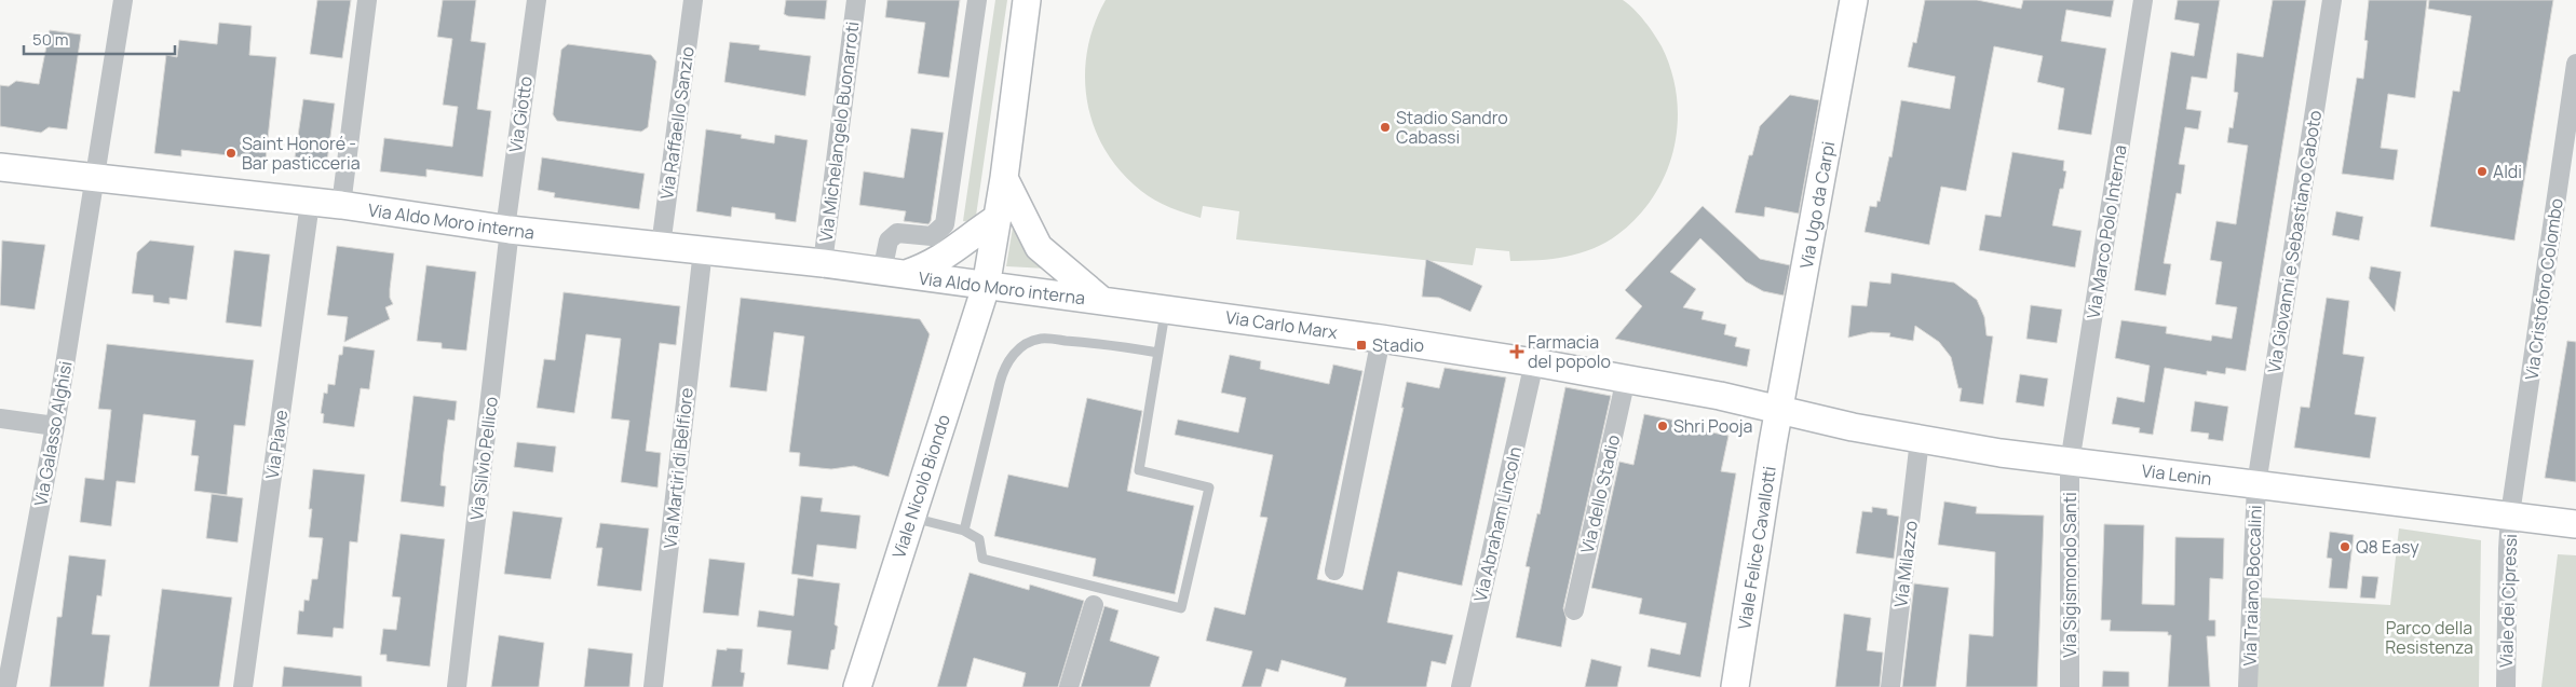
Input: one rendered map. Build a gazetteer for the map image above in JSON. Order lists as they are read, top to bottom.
{
  "streets": {
    "street": [
      "Via Giotto",
      "Via Raffaello Sanzio",
      "Via Michelangelo Buonarroti",
      "Via Ugo da Carpi",
      "Via Aldo Moro interna",
      "Via Marco Polo Interna",
      "Via Giovanni e Sebastiano Caboto",
      "Via Cristoforo Colombo",
      "Via Carlo Marx",
      "Via Galasso Alghisi",
      "Via Piave",
      "Via Silvio Pellico",
      "Via Martiri di Belfiore",
      "Via Lenin",
      "Viale Nicolò Biondo",
      "Via dello Stadio",
      "Via Abraham Lincoln",
      "Viale Felice Cavallotti",
      "Via Milazzo",
      "Via Sigismondo Santi",
      "Via Traiano Boccalini",
      "Viale dei Cipressi"
    ]
  },
  "crossings": [
    ["Via Giotto", "Via Aldo Moro interna"],
    ["Via Giotto", "Via Silvio Pellico"],
    ["Via Raffaello Sanzio", "Via Aldo Moro interna"],
    ["Via Michelangelo Buonarroti", "Via Aldo Moro interna"],
    ["Via Ugo da Carpi", "Via Carlo Marx"],
    ["Via Ugo da Carpi", "Via Lenin"],
    ["Via Ugo da Carpi", "Viale Felice Cavallotti"],
    ["Via Aldo Moro interna", "Via Carlo Marx"],
    ["Via Aldo Moro interna", "Via Galasso Alghisi"],
    ["Via Aldo Moro interna", "Via Piave"],
    ["Via Aldo Moro interna", "Via Silvio Pellico"],
    ["Via Aldo Moro interna", "Via Martiri di Belfiore"],
    ["Via Aldo Moro interna", "Viale Nicolò Biondo"],
    ["Via Marco Polo Interna", "Via Lenin"],
    ["Via Marco Polo Interna", "Via Sigismondo Santi"],
    ["Via Giovanni e Sebastiano Caboto", "Via Lenin"],
    ["Via Giovanni e Sebastiano Caboto", "Via Traiano Boccalini"],
    ["Via Cristoforo Colombo", "Via Lenin"],
    ["Via Cristoforo Colombo", "Viale dei Cipressi"],
    ["Via Carlo Marx", "Via Lenin"],
    ["Via Carlo Marx", "Via dello Stadio"],
    ["Via Carlo Marx", "Via Abraham Lincoln"],
    ["Via Carlo Marx", "Viale Felice Cavallotti"],
    ["Via Lenin", "Viale Felice Cavallotti"],
    ["Via Lenin", "Via Milazzo"],
    ["Via Lenin", "Via Sigismondo Santi"],
    ["Via Lenin", "Via Traiano Boccalini"],
    ["Via Lenin", "Viale dei Cipressi"]
  ],
  "parks": ["Parco della Resistenza"],
  "places": {
    "other": [
      "Stadio Sandro Cabassi",
      "Saint Honoré - Bar pasticceria",
      "Aldi",
      "Shri Pooja",
      "Q8 Easy"
    ],
    "transit": ["Stadio"],
    "health": ["Farmacia del popolo"]
  },
  "scale_bar": "50 m"
}
